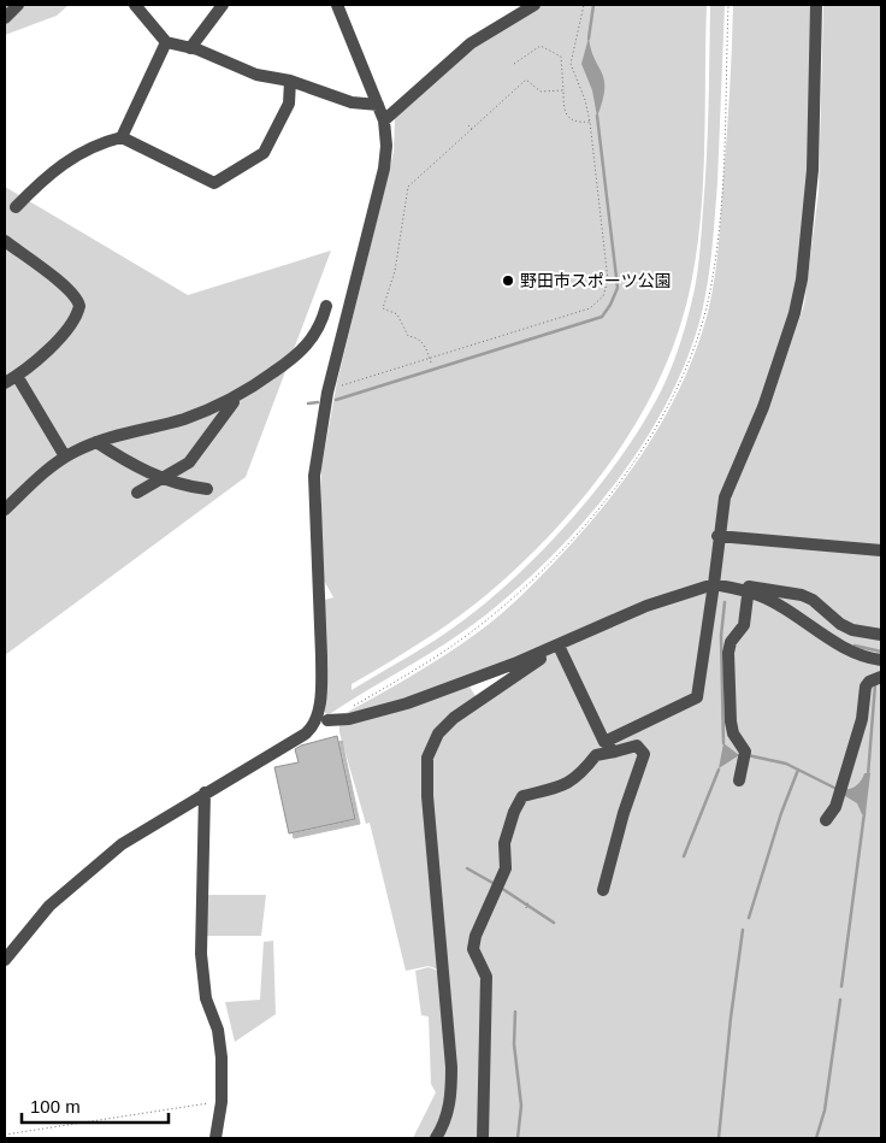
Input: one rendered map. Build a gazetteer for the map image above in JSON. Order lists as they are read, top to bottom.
{
  "places": ["野田市スポーツ公園"],
  "scale_bar": "100 m"
}
